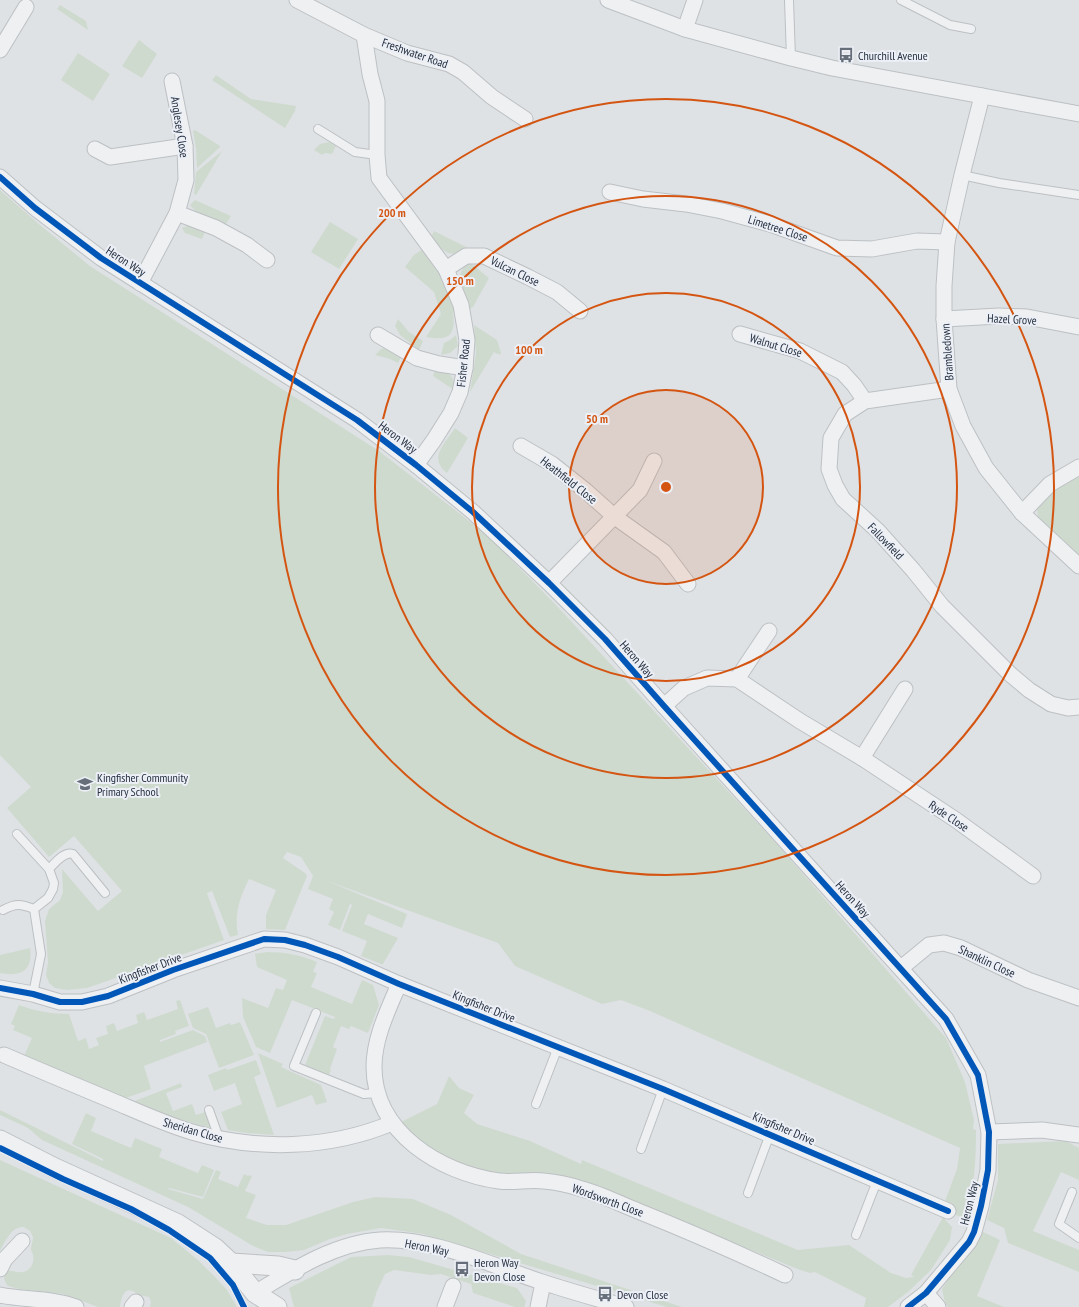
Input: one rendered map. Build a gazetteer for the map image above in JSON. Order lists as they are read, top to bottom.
{
  "streets": {
    "street": [
      "Freshwater Road",
      "Anglesey Close",
      "Limetree Close",
      "Heron Way",
      "Vulcan Close",
      "Hazel Grove",
      "Walnut Close",
      "Brambledown",
      "Fisher Road",
      "Heathfield Close",
      "Fallowfield",
      "Ryde Close",
      "Shanklin Close",
      "Kingfisher Drive",
      "Sheridan Close",
      "Wordsworth Close"
    ]
  },
  "crossings": [
    ["Freshwater Road", "Fisher Road"],
    ["Anglesey Close", "Heron Way"],
    ["Limetree Close", "Brambledown"],
    ["Heron Way", "Fisher Road"],
    ["Heron Way", "Shanklin Close"],
    ["Vulcan Close", "Fisher Road"],
    ["Hazel Grove", "Brambledown"],
    ["Walnut Close", "Fallowfield"],
    ["Brambledown", "Fallowfield"],
    ["Kingfisher Drive", "Wordsworth Close"],
    ["Sheridan Close", "Wordsworth Close"]
  ],
  "places": {
    "bus stop": ["Churchill Avenue", "Heron Way Devon Close", "Devon Close"],
    "school or university": ["Kingfisher Community Primary School"]
  },
  "rings": [
    "200 m",
    "150 m",
    "100 m",
    "50 m"
  ]
}
